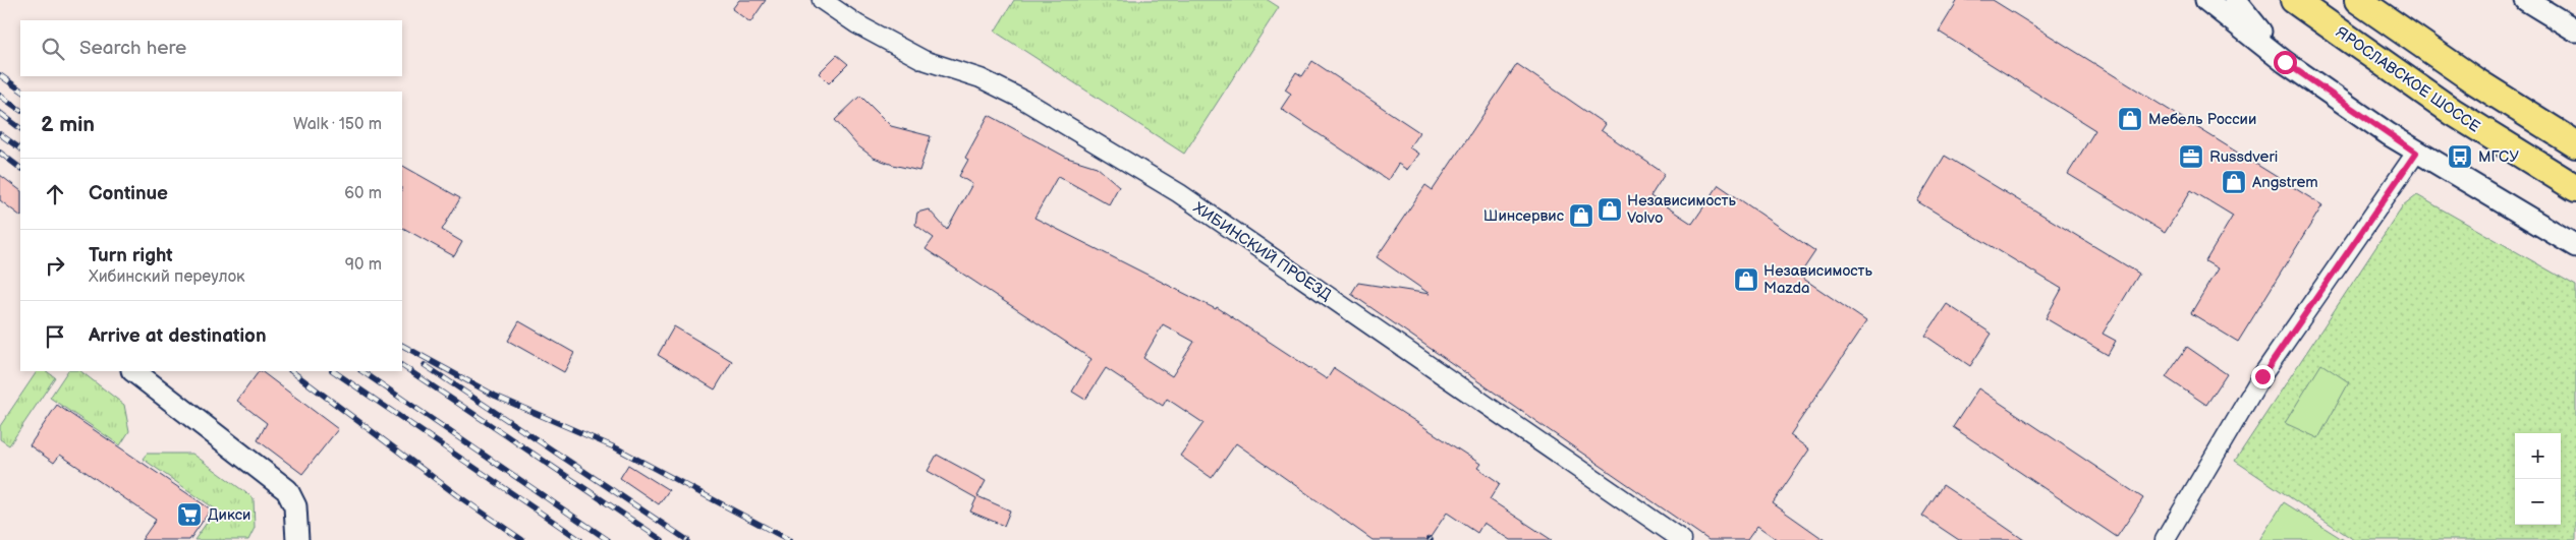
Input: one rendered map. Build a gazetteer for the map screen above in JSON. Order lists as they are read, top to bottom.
{
  "streets": {
    "main road": ["ЯРОСЛАВСКОЕ ШОССЕ"],
    "street": ["ХИБИНСКИЙ ПРОЕЗД"]
  },
  "places": {
    "shop": [
      "Мебель России",
      "Angstrem",
      "Независимость Volvo",
      "Шинсервис",
      "Независимость Mazda"
    ],
    "office": ["Russdveri"],
    "bus stop": ["МГСУ"],
    "supermarket": ["Дикси"]
  },
  "page": {
    "search": "Search here",
    "heading": ["2 min", "Walk · 150 m"],
    "list": [
      ["Continue", "60 m"],
      ["Turn right", "Хибинский переулок", "90 m"],
      "Arrive at destination"
    ],
    "map_buttons": ["+", "−"]
  }
}
